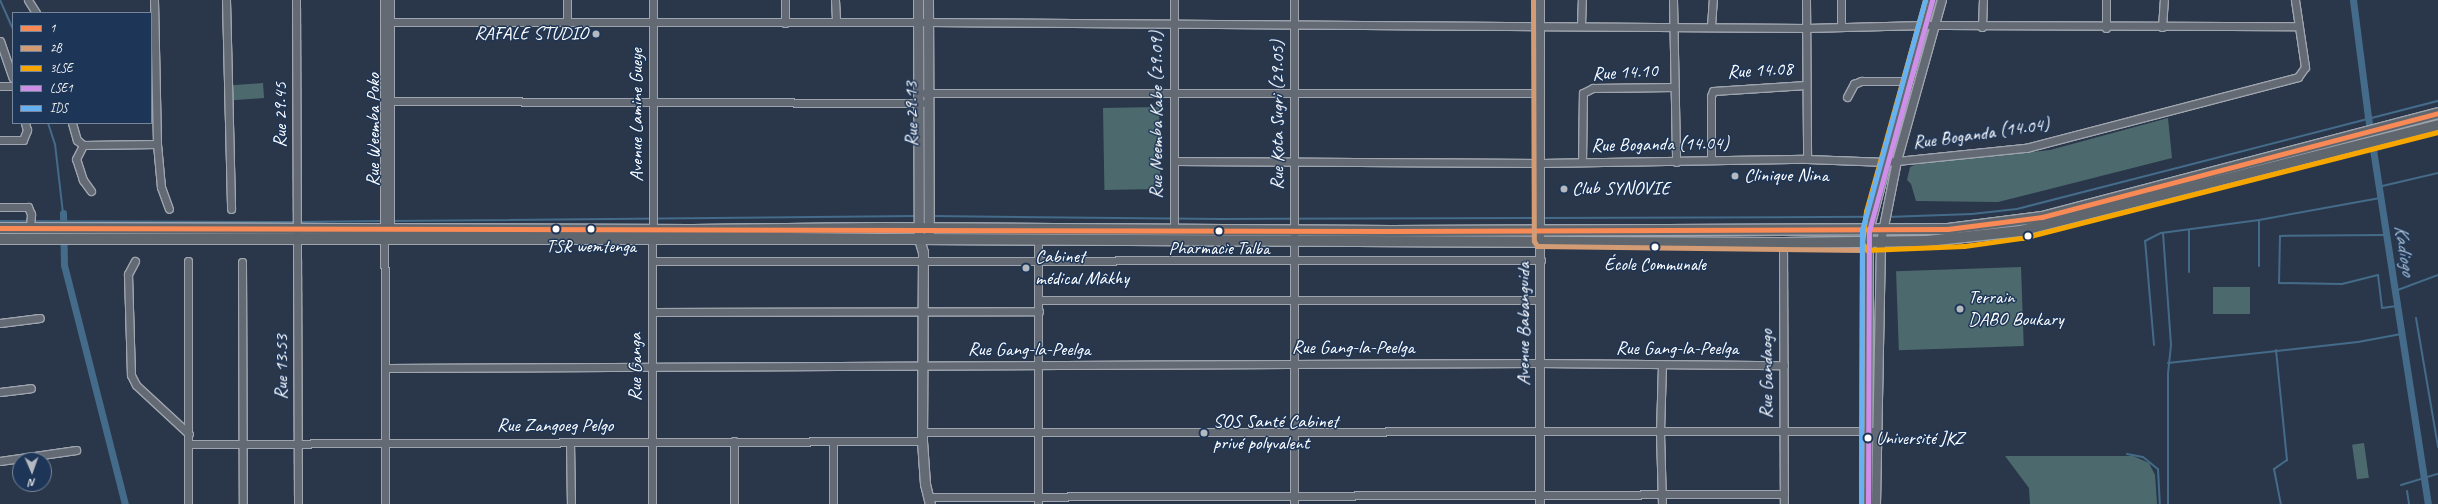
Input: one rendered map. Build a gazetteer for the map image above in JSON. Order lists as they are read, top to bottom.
{
  "streets": {
    "main road": ["Rue 29.13"],
    "street": [
      "Rue 14.08",
      "Rue 14.10",
      "Rue 29.45",
      "Avenue Lamine Gueye",
      "Rue Neemba Kabe (29.09)",
      "Rue Kota Sugri (29.05)",
      "Rue Weemba Poko",
      "Rue Boganda (14.04)",
      "Avenue Babanguida",
      "Rue Gang-la-Peelga",
      "Rue 13.53",
      "Rue Ganga",
      "Rue Gandaogo",
      "Rue Zangoeg Pelgo"
    ]
  },
  "crossings": [
    ["Rue 14.08", "Rue Boganda (14.04)"],
    ["Rue 14.10", "Rue Boganda (14.04)"],
    ["Rue 29.45", "Rue 13.53"],
    ["Avenue Lamine Gueye", "Rue Ganga"],
    ["Rue Neemba Kabe (29.09)", "Rue Boganda (14.04)"],
    ["Rue Kota Sugri (29.05)", "Rue Boganda (14.04)"],
    ["Rue Kota Sugri (29.05)", "Rue Gang-la-Peelga"],
    ["Rue Kota Sugri (29.05)", "Rue Zangoeg Pelgo"],
    ["Rue Weemba Poko", "Rue Gang-la-Peelga"],
    ["Rue Weemba Poko", "Rue Zangoeg Pelgo"],
    ["Rue Boganda (14.04)", "Avenue Babanguida"],
    ["Avenue Babanguida", "Rue Gang-la-Peelga"],
    ["Avenue Babanguida", "Rue Zangoeg Pelgo"],
    ["Rue Gang-la-Peelga", "Rue Ganga"],
    ["Rue Gang-la-Peelga", "Rue Gandaogo"],
    ["Rue 13.53", "Rue Zangoeg Pelgo"],
    ["Rue Ganga", "Rue Zangoeg Pelgo"],
    ["Rue Gandaogo", "Rue Zangoeg Pelgo"]
  ],
  "water": ["Kadiogo"],
  "places": [
    "RAFALE STUDIO",
    "Clinique Nina",
    "Club SYNOVIE",
    "TSR wemtenga",
    "Pharmacie Talba",
    "École Communale",
    "Cabinet médical Mâkhy",
    "Terrain DABO Boukary",
    "SOS Santé Cabinet privé polyvalent",
    "Université JKZ"
  ],
  "lines": [
    "transit line 2B",
    "transit line 3LSE",
    "transit line LSE1",
    "transit line IDS",
    "transit line 1"
  ],
  "legend": [
    "1",
    "2B",
    "3LSE",
    "LSE1",
    "IDS"
  ],
  "north": "bottom"
}
